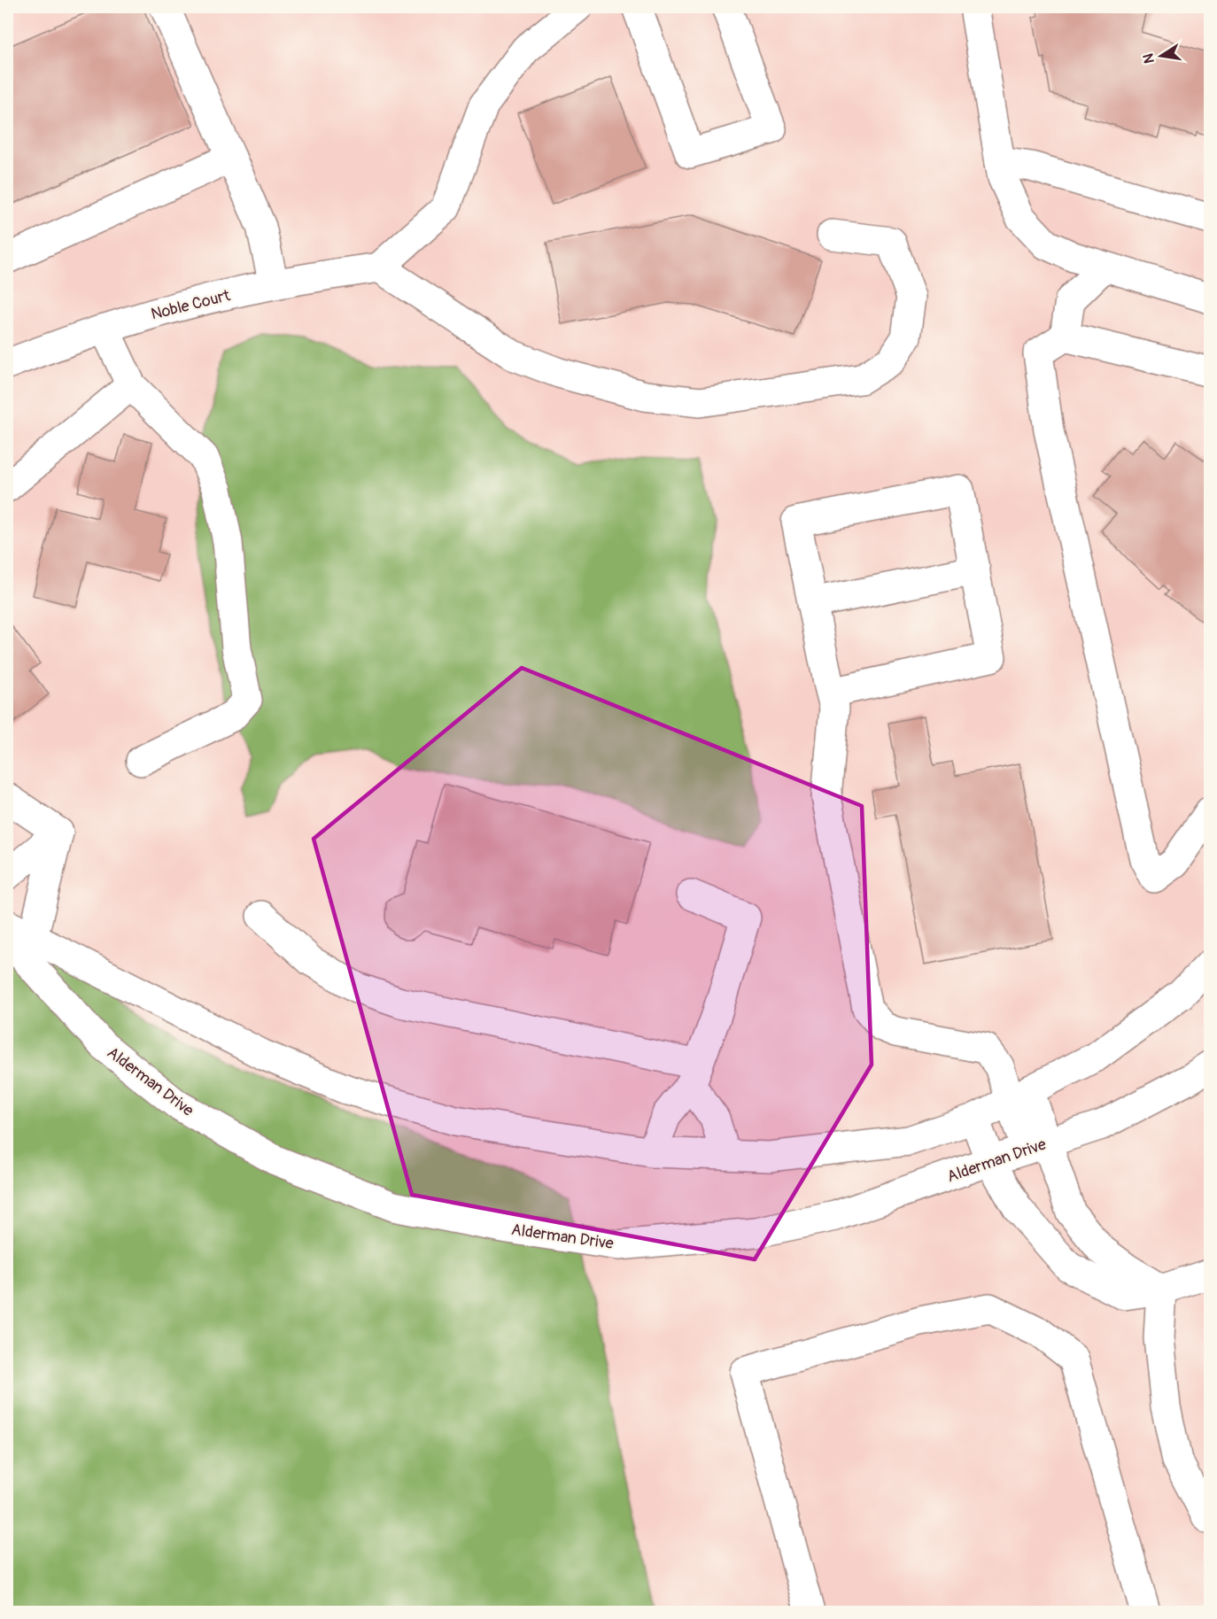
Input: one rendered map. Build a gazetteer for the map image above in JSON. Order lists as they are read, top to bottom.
{
  "streets": {
    "street": ["Noble Court", "Alderman Drive"]
  },
  "north": "left"
}
